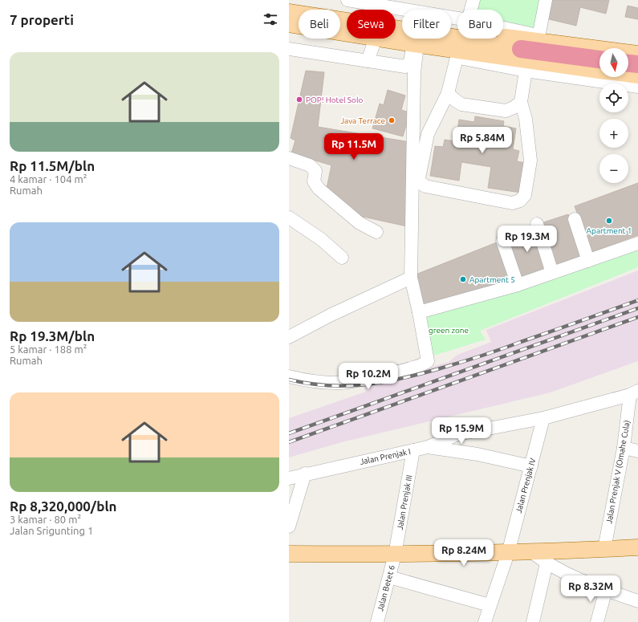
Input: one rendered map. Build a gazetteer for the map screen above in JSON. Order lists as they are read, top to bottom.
{
  "streets": {
    "street": [
      "Jalan Prenjak I",
      "Jalan Prenjak V (Omahe Cula)",
      "Jalan Prenjak IV",
      "Jalan Prenjak III",
      "Jalan Betet 6"
    ]
  },
  "crossings": [
    ["Jalan Prenjak I", "Jalan Prenjak V (Omahe Cula)"],
    ["Jalan Prenjak I", "Jalan Prenjak IV"],
    ["Jalan Prenjak I", "Jalan Prenjak III"],
    ["Jalan Prenjak III", "Jalan Betet 6"]
  ],
  "parks": ["green zone"],
  "places": [
    "POP! Hotel Solo",
    "Java Terrace",
    "Apartment 1",
    "Apartment 5"
  ],
  "north": "bottom",
  "page": {
    "heading": "7 properti",
    "chip": [
      "Beli",
      "Sewa",
      "Filter",
      "Baru"
    ],
    "list": [
      {
        "name": "Rp 11.5M/bln",
        "note": "4 kamar · 104 m² · Rumah"
      },
      {
        "name": "Rp 19.3M/bln",
        "note": "5 kamar · 188 m² · Rumah"
      },
      {
        "name": "Rp 8,320,000/bln",
        "note": "3 kamar · 80 m² · Jalan Srigunting 1"
      }
    ],
    "map_buttons": ["+", "−"],
    "price": [
      "Rp 5.84M",
      "Rp 11.5M",
      "Rp 19.3M",
      "Rp 10.2M",
      "Rp 15.9M",
      "Rp 8.24M",
      "Rp 8.32M"
    ]
  }
}
